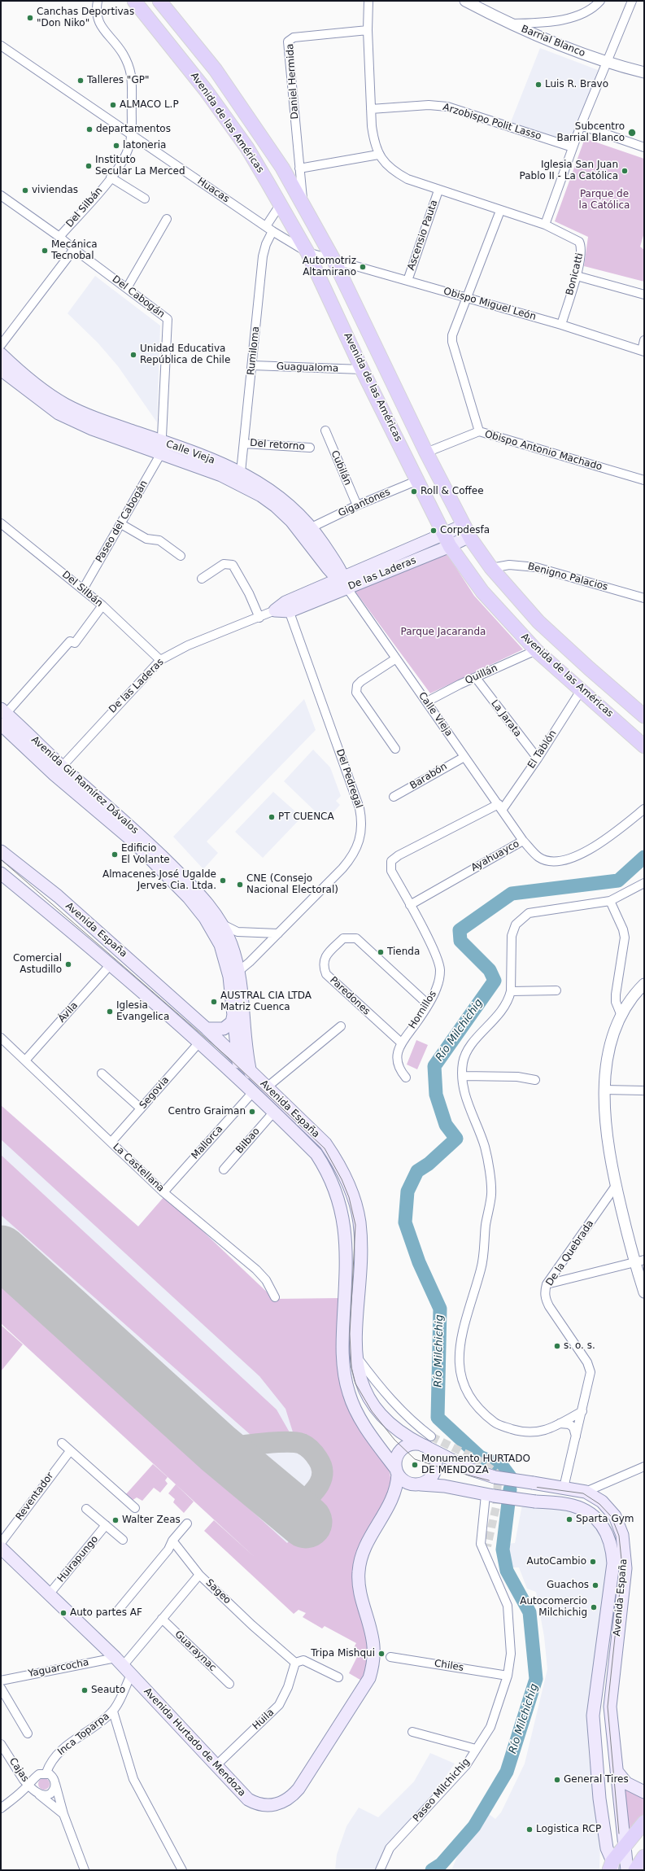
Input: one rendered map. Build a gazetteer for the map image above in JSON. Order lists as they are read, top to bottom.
{
  "streets": {
    "main road": [
      "Avenida de las Américas",
      "Calle Vieja",
      "De las Laderas",
      "Avenida Gil Ramírez Dávalos",
      "Avenida España",
      "Avenida Hurtado de Mendoza"
    ],
    "street": [
      "Barrial Blanco",
      "Daniel Hermida",
      "Arzobispo Polit Lasso",
      "Huacas",
      "Del Silbán",
      "Ascensio Pauta",
      "Bonicatti",
      "Del Cabogán",
      "Obispo Miguel León",
      "Rumiloma",
      "Guagualoma",
      "Del retorno",
      "Obispo Antonio Machado",
      "Cubilán",
      "Gigantones",
      "Paseo del Cabogán",
      "Benigno Palacios",
      "Quillán",
      "La Jarata",
      "El Tablón",
      "Barabón",
      "Del Pedregal",
      "Ayahuayco",
      "Paredones",
      "Hornillos",
      "Ávila",
      "Segovia",
      "Bilbao",
      "Mallorca",
      "La Castellana",
      "De la Quebrada",
      "Reventador",
      "Huirapungo",
      "Sageo",
      "Guaraynac",
      "Chiles",
      "Yaguarcocha",
      "Huila",
      "Inca Toparpa",
      "Cajas",
      "Paseo Milchichig"
    ]
  },
  "crossings": [
    ["Daniel Hermida", "Avenida de las Américas"],
    ["Avenida de las Américas", "Huacas"],
    ["Avenida de las Américas", "Obispo Miguel León"],
    ["Avenida de las Américas", "Guagualoma"],
    ["Avenida de las Américas", "Obispo Antonio Machado"],
    ["Avenida de las Américas", "Gigantones"],
    ["Avenida de las Américas", "De las Laderas"],
    ["Avenida de las Américas", "Benigno Palacios"],
    ["Avenida de las Américas", "Quillán"],
    ["Avenida de las Américas", "El Tablón"],
    ["Huacas", "Del Silbán"],
    ["Huacas", "Obispo Miguel León"],
    ["Huacas", "Rumiloma"],
    ["Del Silbán", "Del Cabogán"],
    ["Del Silbán", "Paseo del Cabogán"],
    ["Del Silbán", "De las Laderas"],
    ["Ascensio Pauta", "Bonicatti"],
    ["Ascensio Pauta", "Obispo Miguel León"],
    ["Bonicatti", "Obispo Miguel León"],
    ["Del Cabogán", "Calle Vieja"],
    ["Del Cabogán", "Paseo del Cabogán"],
    ["Rumiloma", "Guagualoma"],
    ["Rumiloma", "Del retorno"],
    ["Rumiloma", "Calle Vieja"],
    ["Calle Vieja", "Gigantones"],
    ["Calle Vieja", "Paseo del Cabogán"],
    ["Calle Vieja", "De las Laderas"],
    ["Calle Vieja", "Quillán"],
    ["Calle Vieja", "El Tablón"],
    ["Calle Vieja", "Barabón"],
    ["Calle Vieja", "Ayahuayco"],
    ["Cubilán", "Gigantones"],
    ["De las Laderas", "Del Pedregal"],
    ["De las Laderas", "Avenida Gil Ramírez Dávalos"],
    ["Quillán", "La Jarata"],
    ["La Jarata", "El Tablón"],
    ["El Tablón", "Hornillos"],
    ["Del Pedregal", "Avenida Gil Ramírez Dávalos"],
    ["Avenida Gil Ramírez Dávalos", "Avenida España"],
    ["Ayahuayco", "Hornillos"],
    ["Avenida España", "Ávila"],
    ["Avenida España", "Segovia"],
    ["Avenida España", "Bilbao"],
    ["Avenida España", "Mallorca"],
    ["Avenida España", "De la Quebrada"],
    ["Avenida España", "Avenida Hurtado de Mendoza"],
    ["Avenida España", "Paseo Milchichig"],
    ["Paredones", "Hornillos"],
    ["Ávila", "La Castellana"],
    ["Segovia", "La Castellana"],
    ["Mallorca", "La Castellana"],
    ["Huirapungo", "Avenida Hurtado de Mendoza"],
    ["Sageo", "Guaraynac"],
    ["Sageo", "Yaguarcocha"],
    ["Sageo", "Huila"],
    ["Sageo", "Inca Toparpa"],
    ["Sageo", "Avenida Hurtado de Mendoza"],
    ["Chiles", "Paseo Milchichig"],
    ["Yaguarcocha", "Inca Toparpa"],
    ["Yaguarcocha", "Avenida Hurtado de Mendoza"],
    ["Huila", "Avenida Hurtado de Mendoza"],
    ["Inca Toparpa", "Avenida Hurtado de Mendoza"],
    ["Inca Toparpa", "Cajas"]
  ],
  "water": ["Río Milchichig"],
  "parks": ["Parque de la Católica", "Parque Jacaranda"],
  "places": [
    "Canchas Deportivas \"Don Niko\"",
    "Talleres \"GP\"",
    "Luis R. Bravo",
    "ALMACO L.P",
    "departamentos",
    "Subcentro Barrial Blanco",
    "latoneria",
    "Instituto Secular La Merced",
    "Iglesia San Juan Pablo II - La Católica",
    "viviendas",
    "Mecánica Tecnobal",
    "Automotriz Altamirano",
    "Unidad Educativa República de Chile",
    "Roll & Coffee",
    "Corpdesfa",
    "PT CUENCA",
    "Edificio El Volante",
    "Almacenes José Ugalde Jerves Cia. Ltda.",
    "CNE (Consejo Nacional Electoral)",
    "Tienda",
    "Comercial Astudillo",
    "AUSTRAL CIA LTDA Matriz Cuenca",
    "Iglesia Evangelica",
    "Centro Graiman",
    "s. o. s.",
    "Monumento HURTADO DE MENDOZA",
    "Sparta Gym",
    "Walter Zeas",
    "AutoCambio",
    "Guachos",
    "Autocomercio Milchichig",
    "Auto partes AF",
    "Tripa Mishqui",
    "Seauto",
    "General Tires",
    "Logistica RCP"
  ]
}
